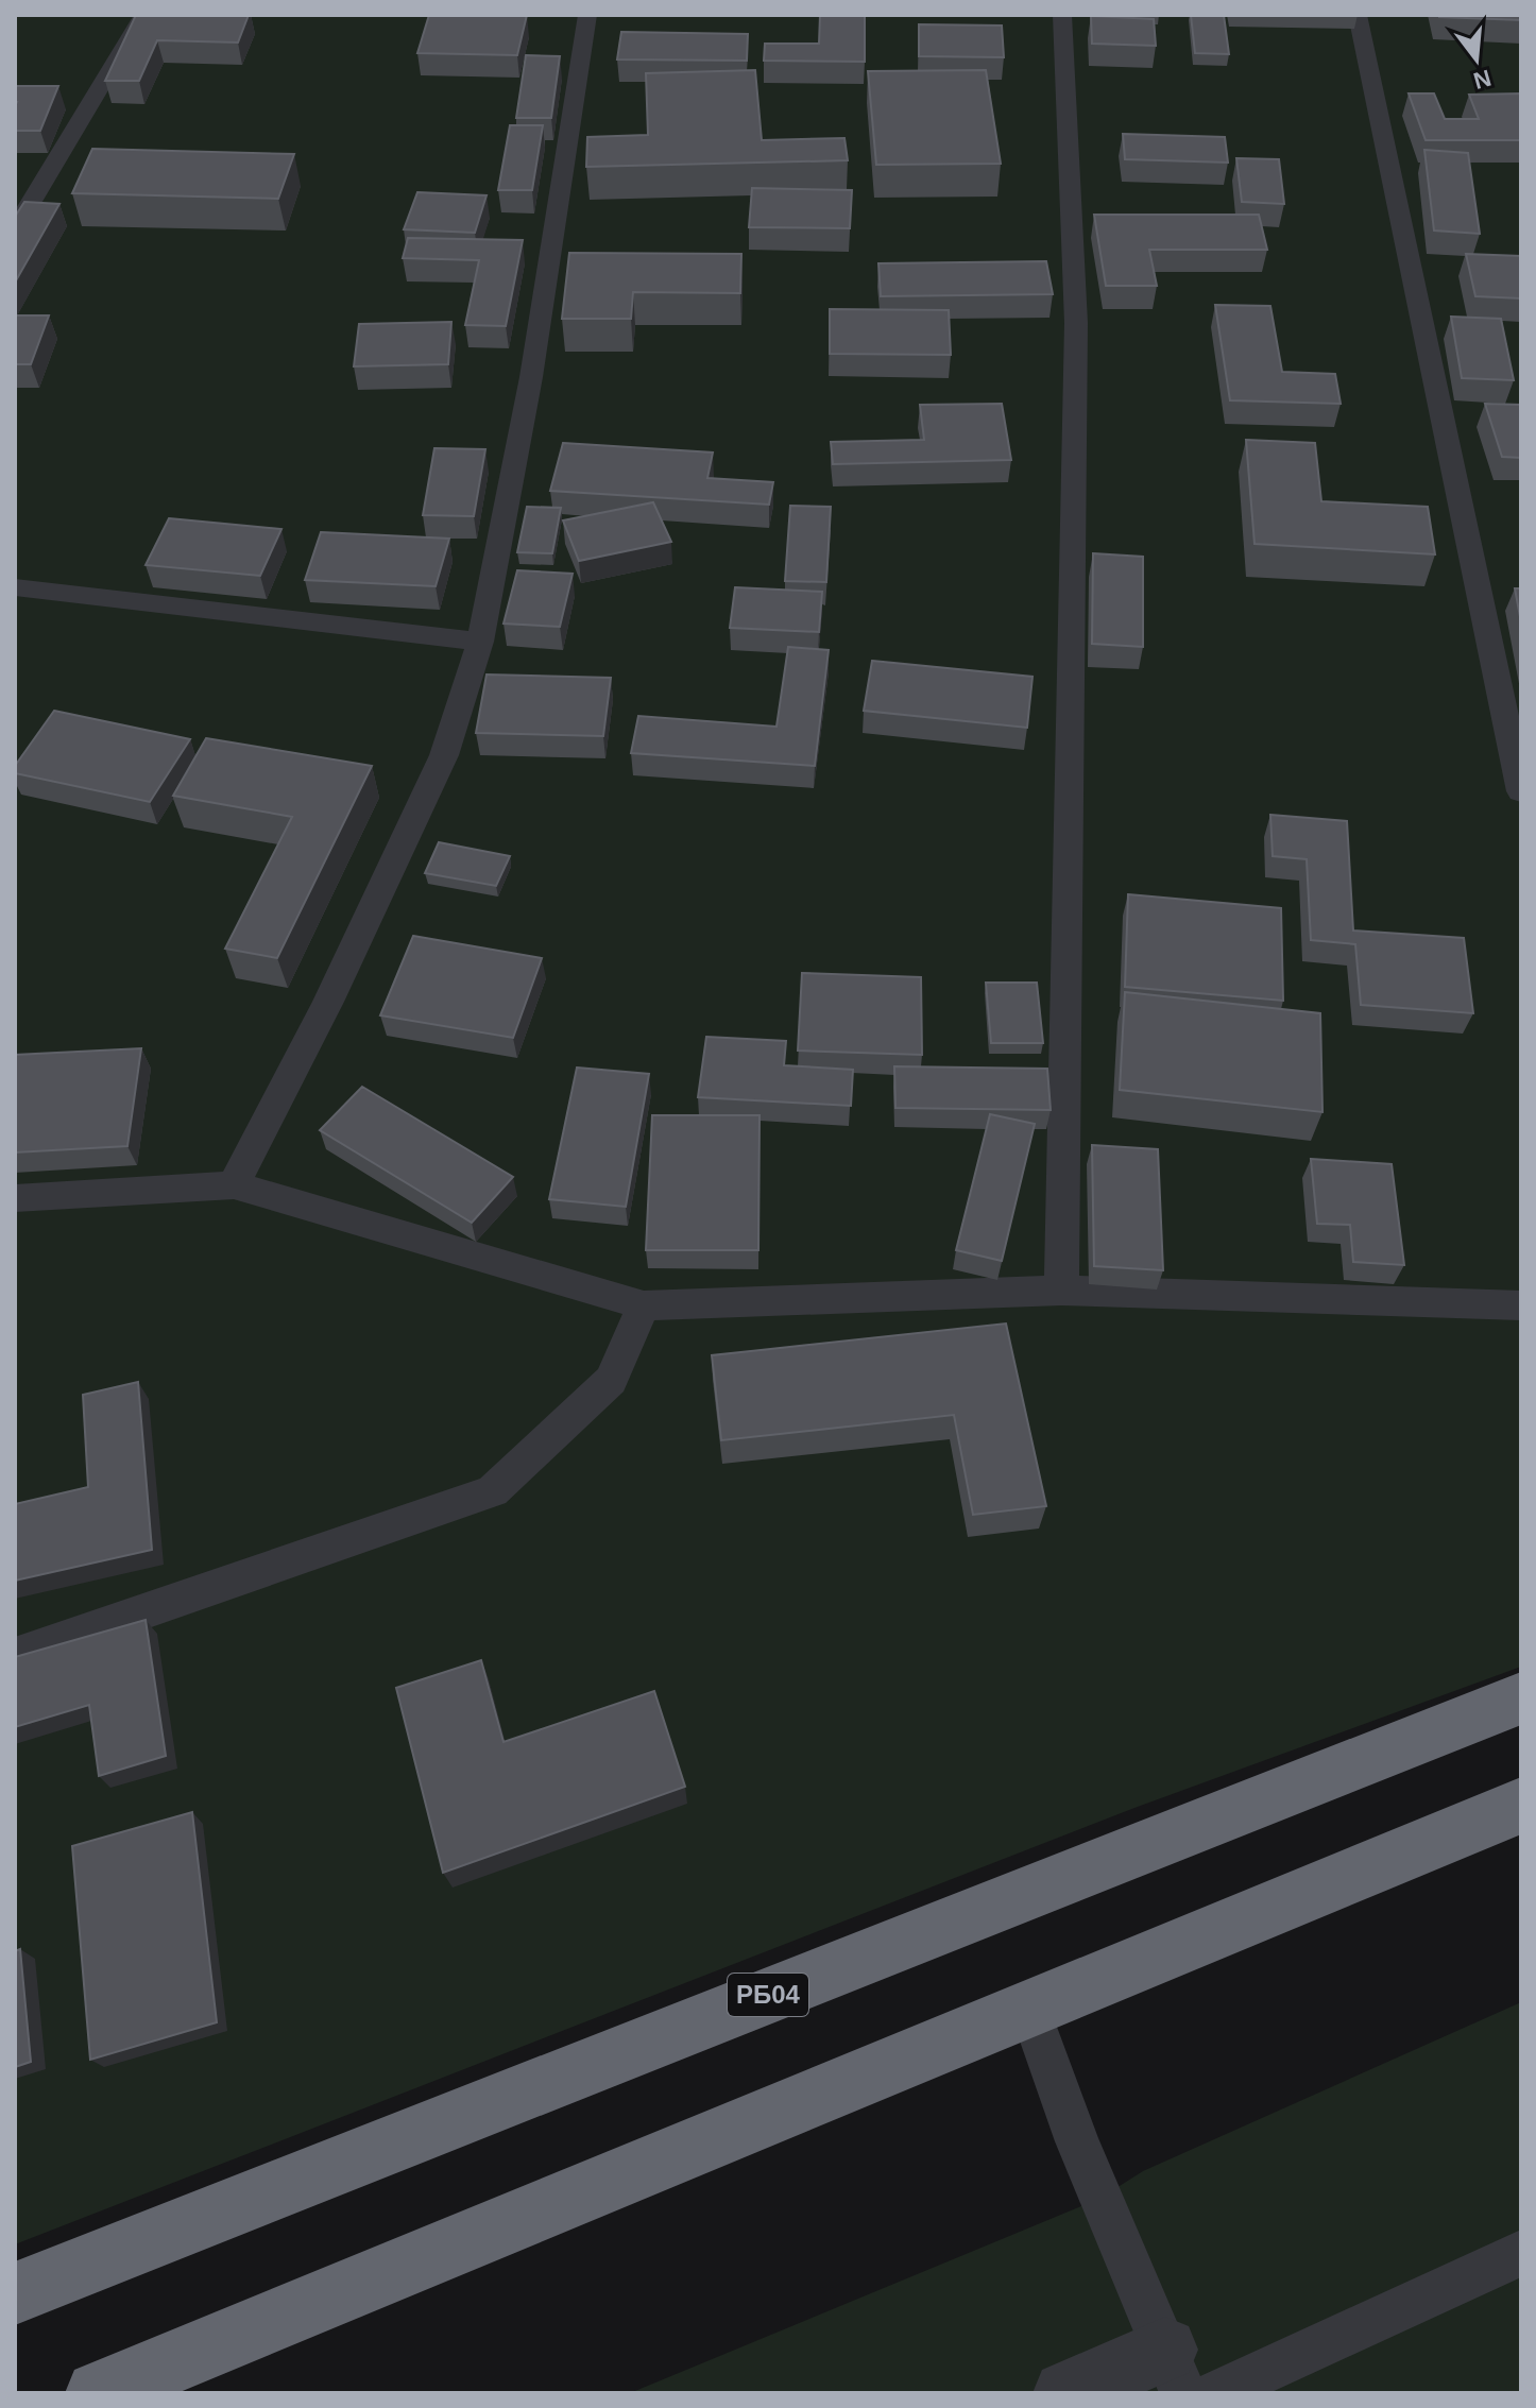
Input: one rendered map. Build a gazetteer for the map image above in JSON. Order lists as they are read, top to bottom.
{
  "streets": {
    "highway": ["РБ04"]
  },
  "north": "bottom"
}
